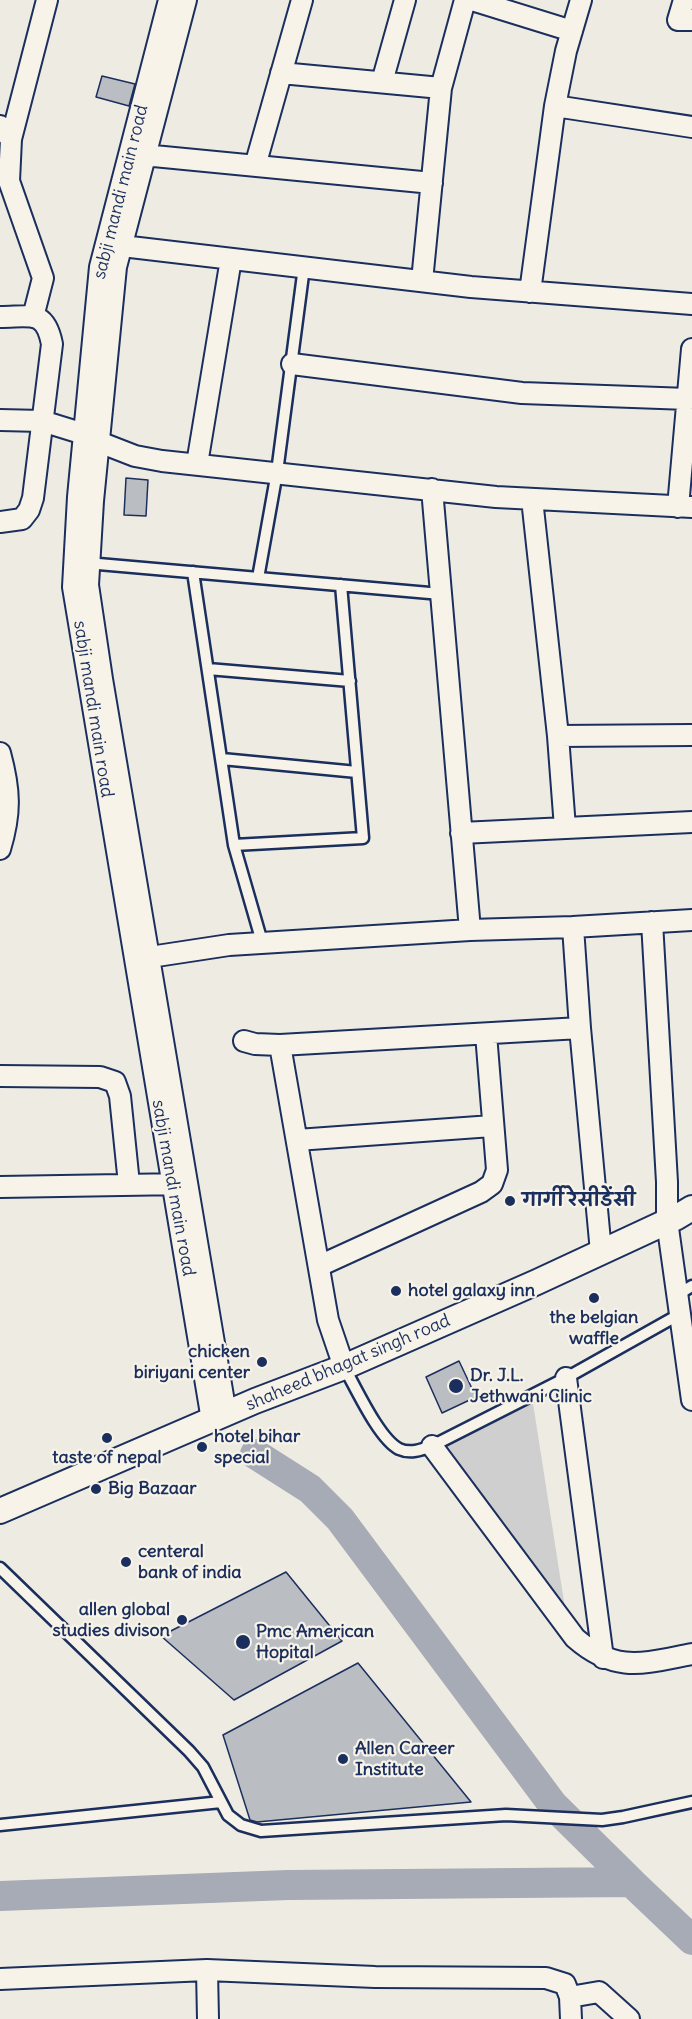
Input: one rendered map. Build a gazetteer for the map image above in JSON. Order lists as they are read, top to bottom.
{
  "streets": {
    "street": ["sabji mandi main road", "shaheed bhagat singh road"]
  },
  "crossings": [
    ["sabji mandi main road", "shaheed bhagat singh road"]
  ],
  "places": [
    "गार्गी रेसीडेंसी",
    "hotel galaxy inn",
    "the belgian waffle",
    "chicken biriyani center",
    "Dr. J.L. Jethwani Clinic",
    "taste of nepal",
    "hotel bihar special",
    "Big Bazaar",
    "centeral bank of india",
    "allen global studies divison",
    "Pmc American Hopital",
    "Allen Career Institute"
  ]
}
